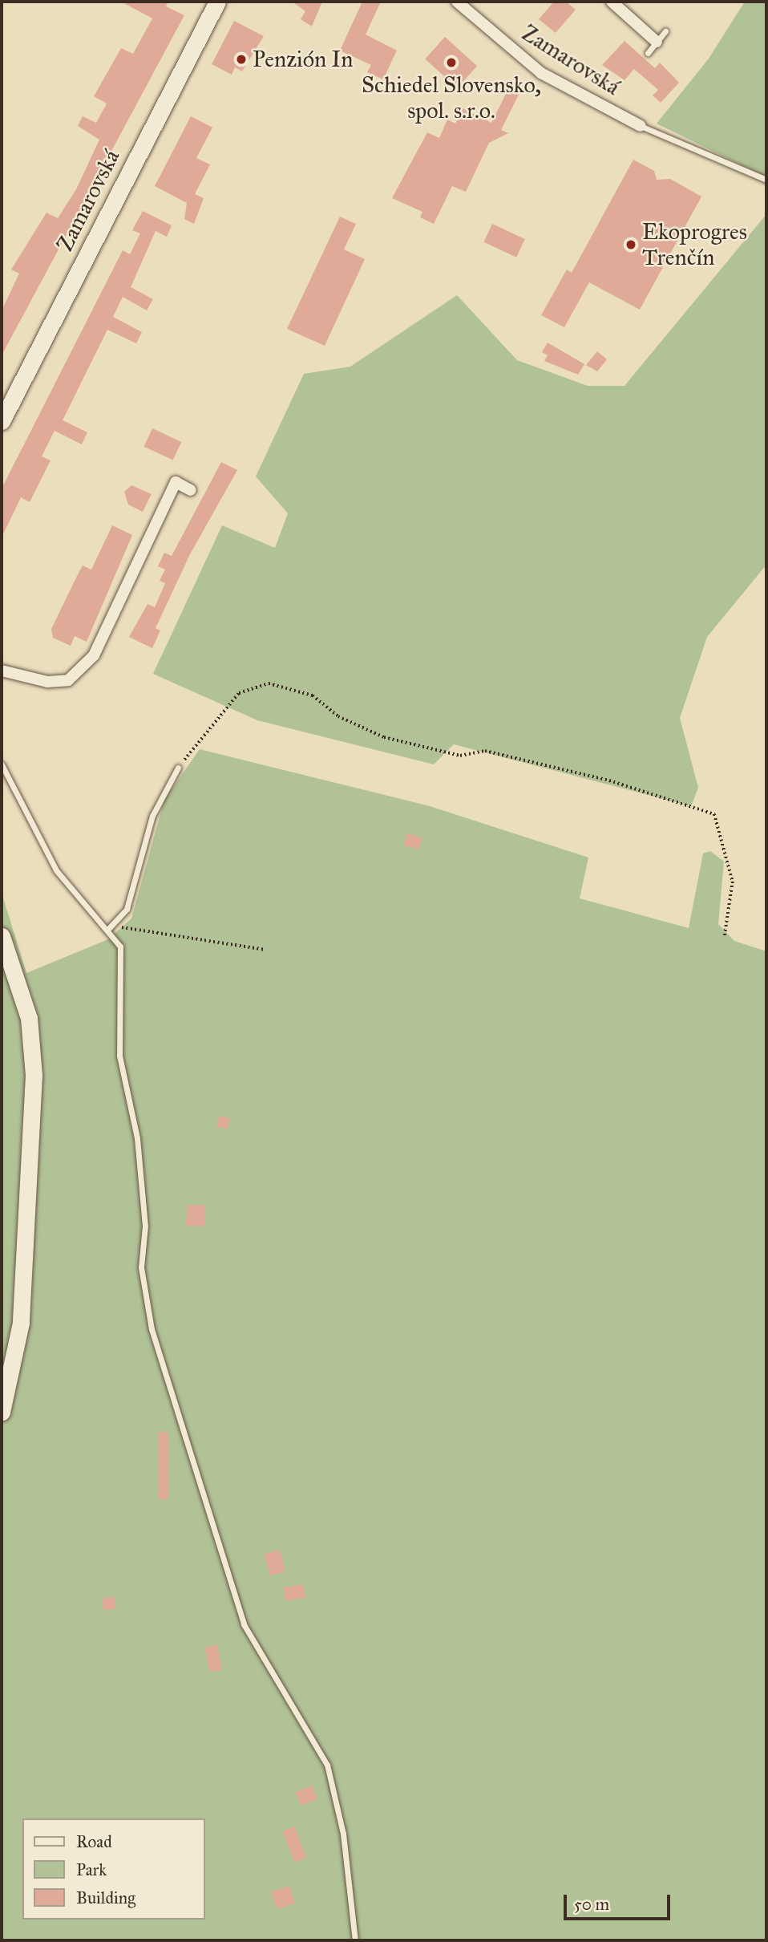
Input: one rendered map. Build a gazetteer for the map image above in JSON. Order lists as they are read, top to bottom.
{
  "streets": {
    "main road": ["Zamarovská"]
  },
  "places": ["Penzión In", "Schiedel Slovensko, spol. s.r.o.", "Ekoprogres Trenčín"],
  "legend": ["Road", "Park", "Building"],
  "scale_bar": "50 m"
}
